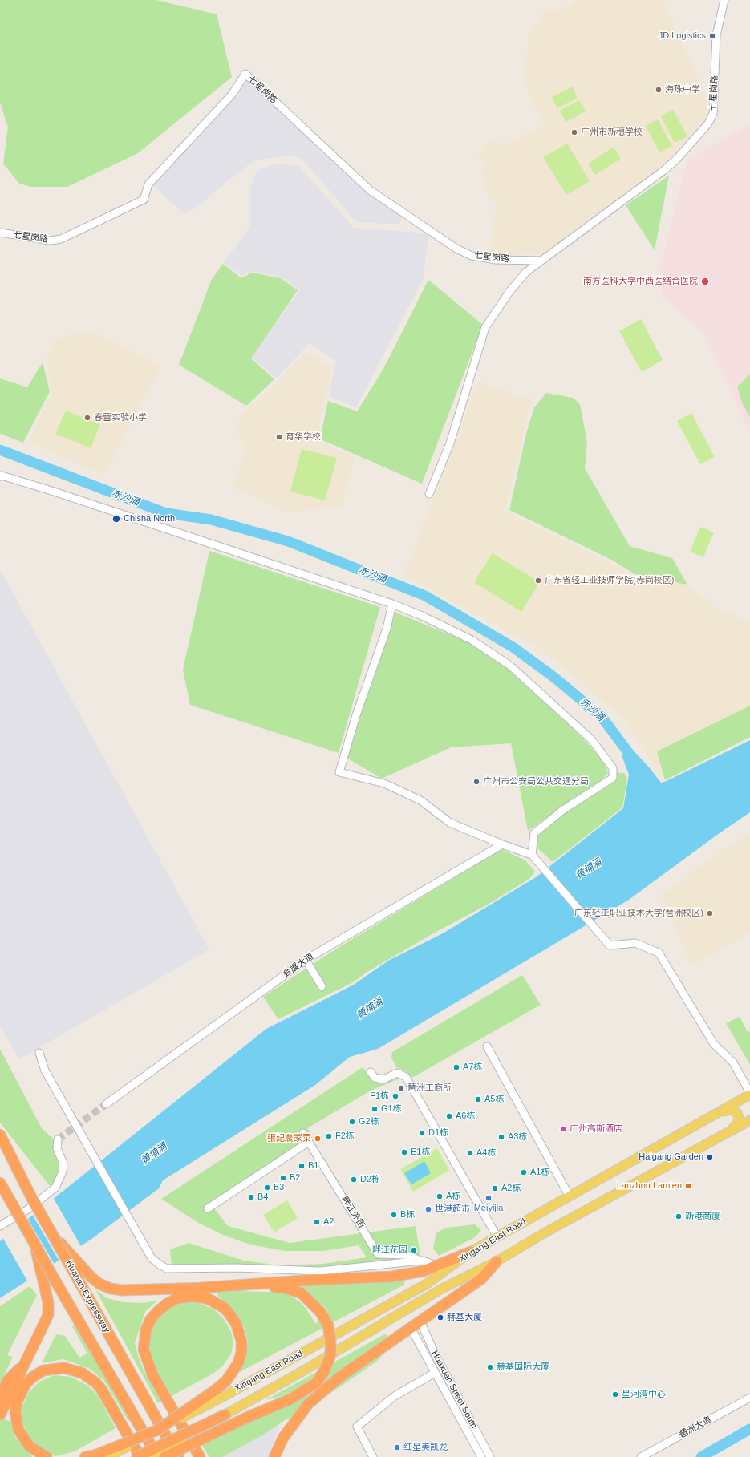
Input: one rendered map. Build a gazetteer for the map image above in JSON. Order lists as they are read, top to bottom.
{
  "streets": {
    "highway": ["Huanan Expressway"],
    "main road": ["Xingang East Road"],
    "street": [
      "七星岗路",
      "会展大道",
      "畔江外街",
      "Huaxuan Street South",
      "琶洲大道"
    ]
  },
  "water": ["赤沙涌", "黄埔涌"],
  "places": [
    "JD Logistics",
    "海珠中学",
    "广州市新穗学校",
    "南方医科大学中西医结合医院",
    "春蕾实验小学",
    "育华学校",
    "Chisha North",
    "广东省轻工业技师学院(赤岗校区)",
    "广州市公安局公共交通分局",
    "广东轻工职业技术大学(琶洲校区)",
    "A7栋",
    "琶洲工商所",
    "F1栋",
    "A5栋",
    "G1栋",
    "A6栋",
    "G2栋",
    "广州高斯酒店",
    "D1栋",
    "F2栋",
    "A3栋",
    "張記農家菜",
    "E1栋",
    "A4栋",
    "Haigang Garden",
    "B1",
    "A1栋",
    "B2",
    "D2栋",
    "Lanzhou Lamien",
    "B3",
    "A2栋",
    "A栋",
    "B4",
    "Meiyijia",
    "世港超市",
    "B栋",
    "新港商厦",
    "A2",
    "畔江花园",
    "赫基大厦",
    "赫基国际大厦",
    "星河湾中心",
    "红星美凯龙"
  ]
}
